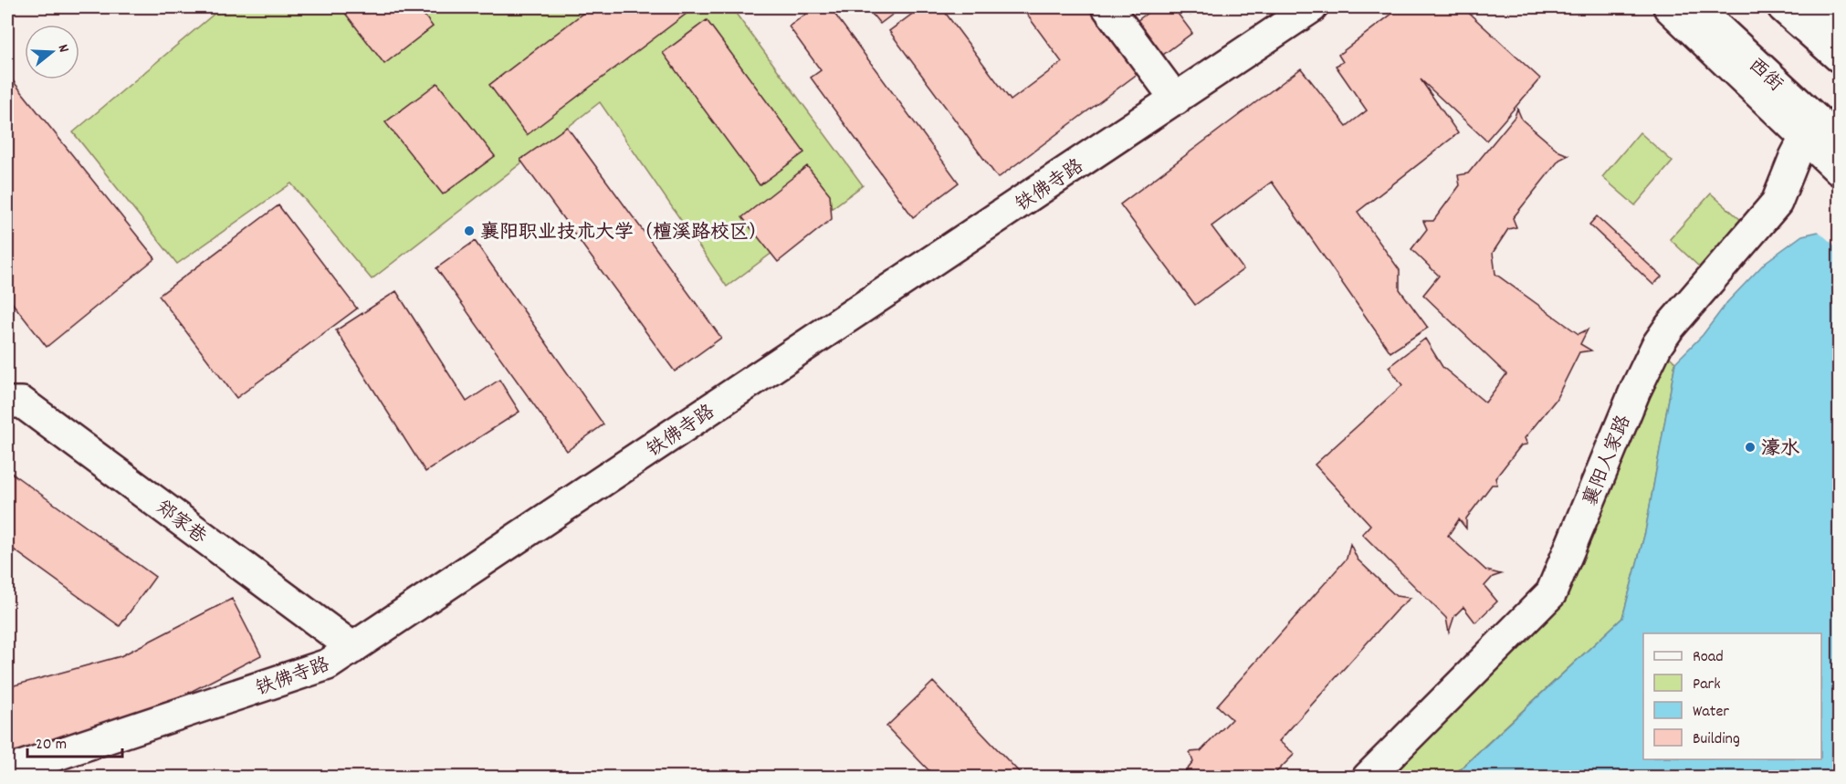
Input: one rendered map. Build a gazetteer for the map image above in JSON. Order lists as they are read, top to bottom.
{
  "streets": {
    "street": [
      "西街",
      "铁佛寺路",
      "襄阳人家路",
      "郑家巷"
    ]
  },
  "crossings": [
    ["西街", "襄阳人家路"],
    ["铁佛寺路", "郑家巷"]
  ],
  "places": ["襄阳职业技术大学（檀溪路校区）", "濠水"],
  "legend": [
    "Road",
    "Park",
    "Water",
    "Building"
  ],
  "scale_bar": "20 m",
  "north": "right"
}
